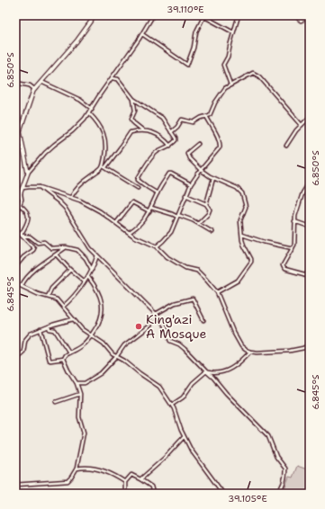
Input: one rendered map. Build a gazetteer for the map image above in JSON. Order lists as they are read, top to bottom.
{
  "places": ["King'azi A Mosque"],
  "coordinates": [
    "39.110°E",
    "6.850°S",
    "6.845°S",
    "39.105°E"
  ]
}
